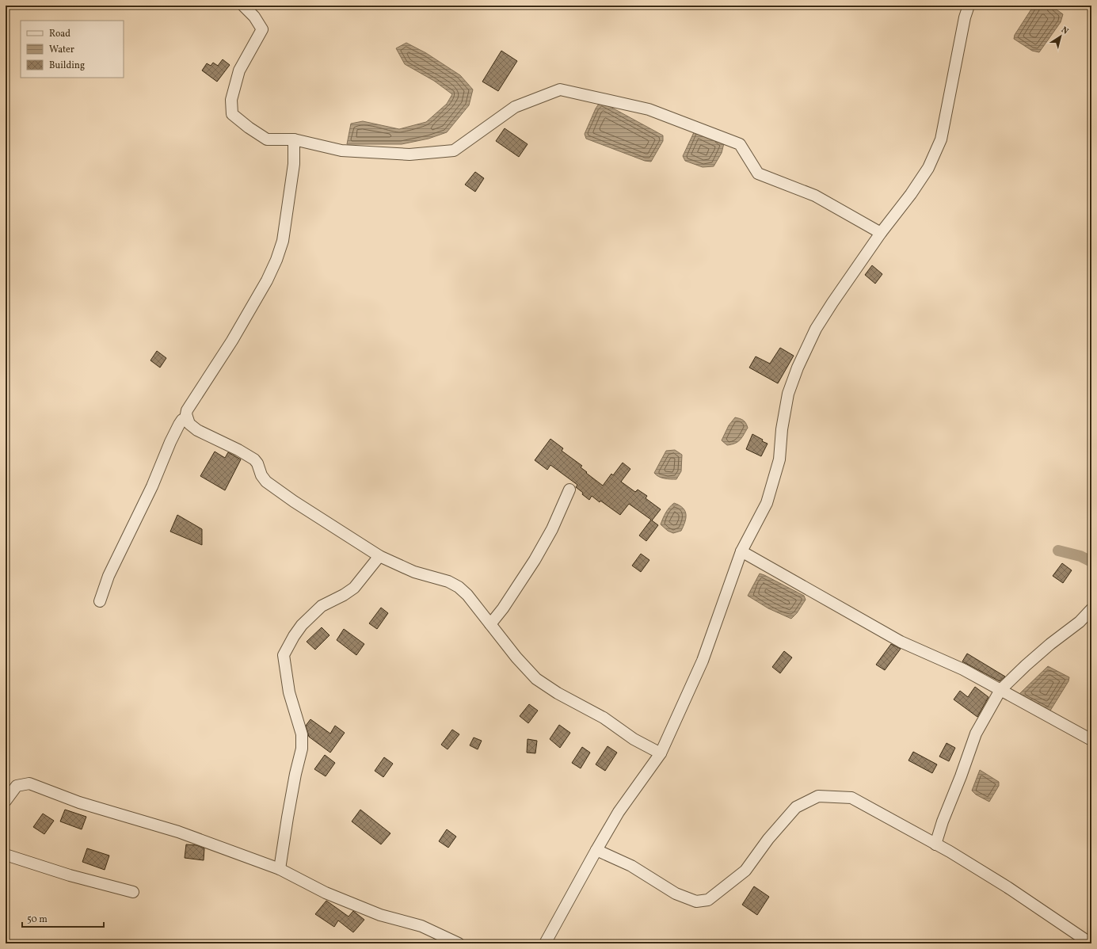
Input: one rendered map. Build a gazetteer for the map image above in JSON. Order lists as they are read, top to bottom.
{
  "legend": ["Road", "Water", "Building"],
  "scale_bar": "50 m",
  "north": "top right"
}
